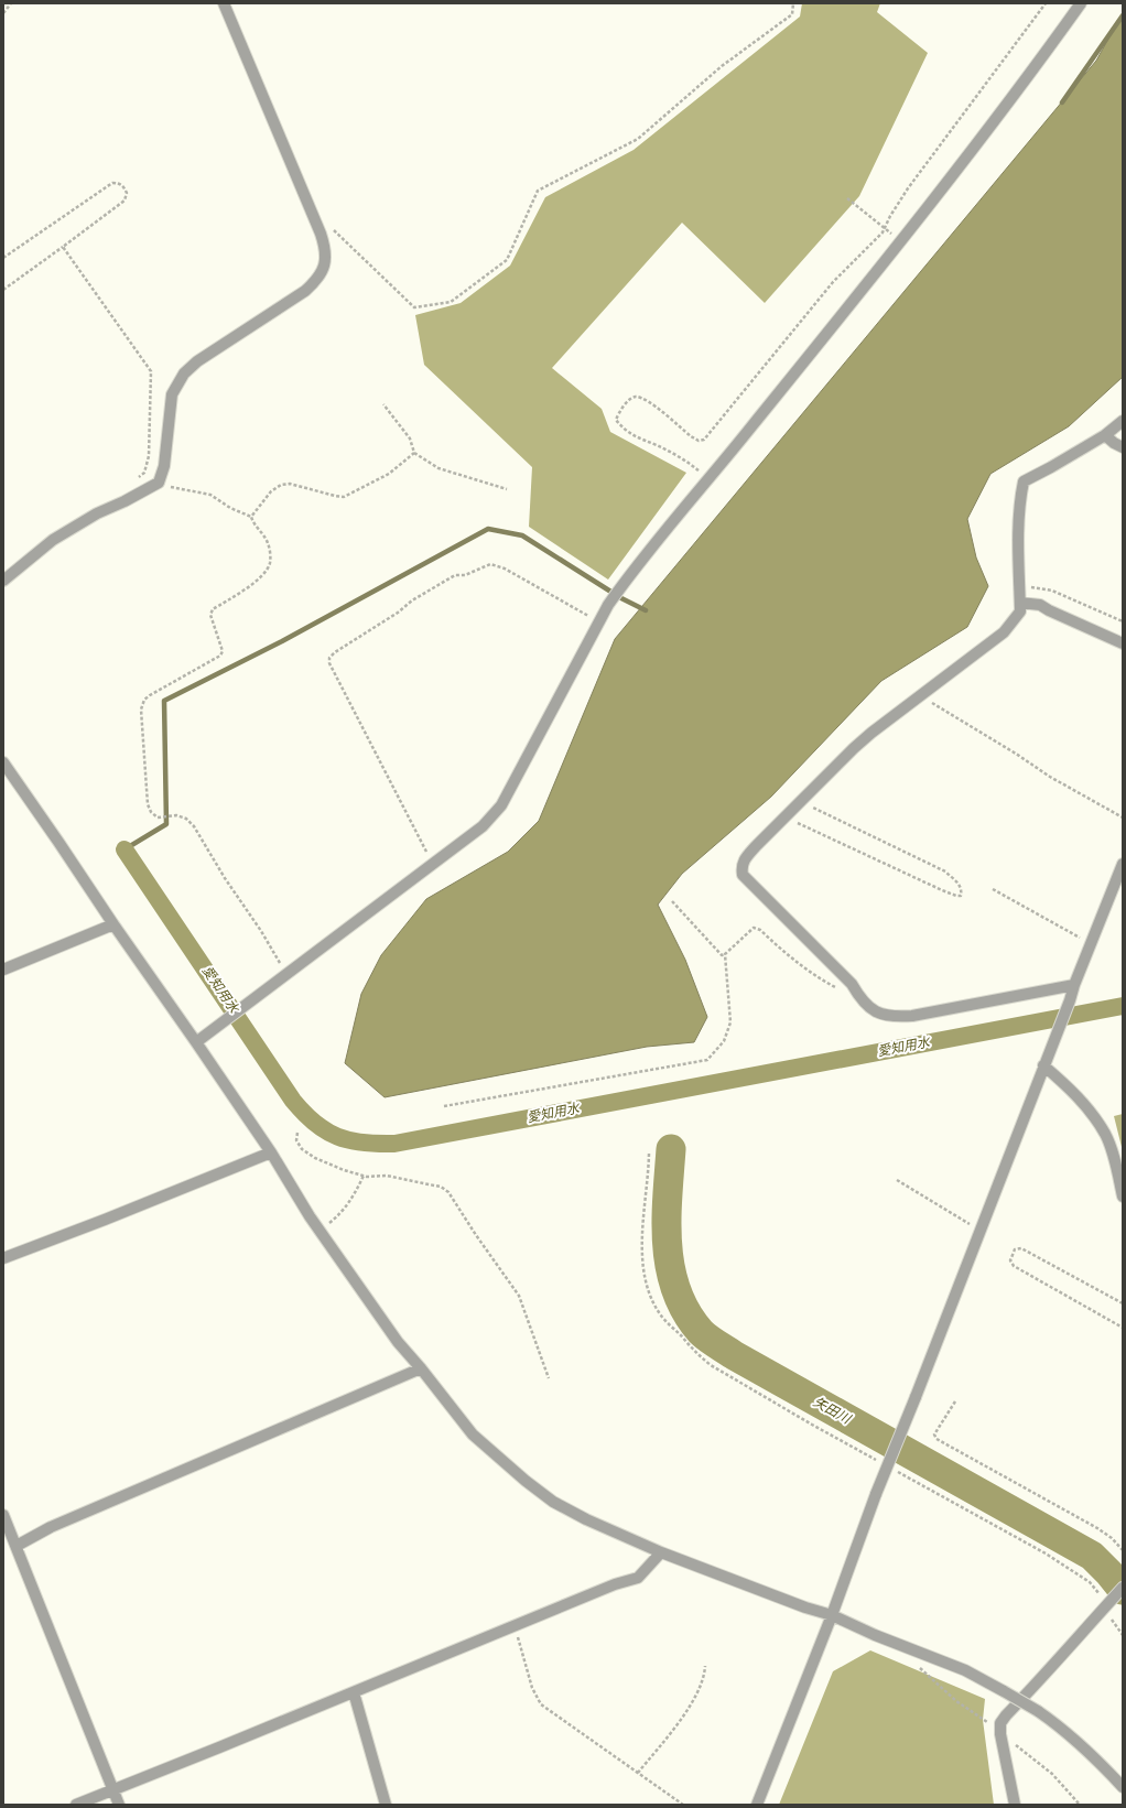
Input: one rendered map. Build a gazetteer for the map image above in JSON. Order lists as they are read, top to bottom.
{
  "water": ["愛知用水", "矢田川"]
}
